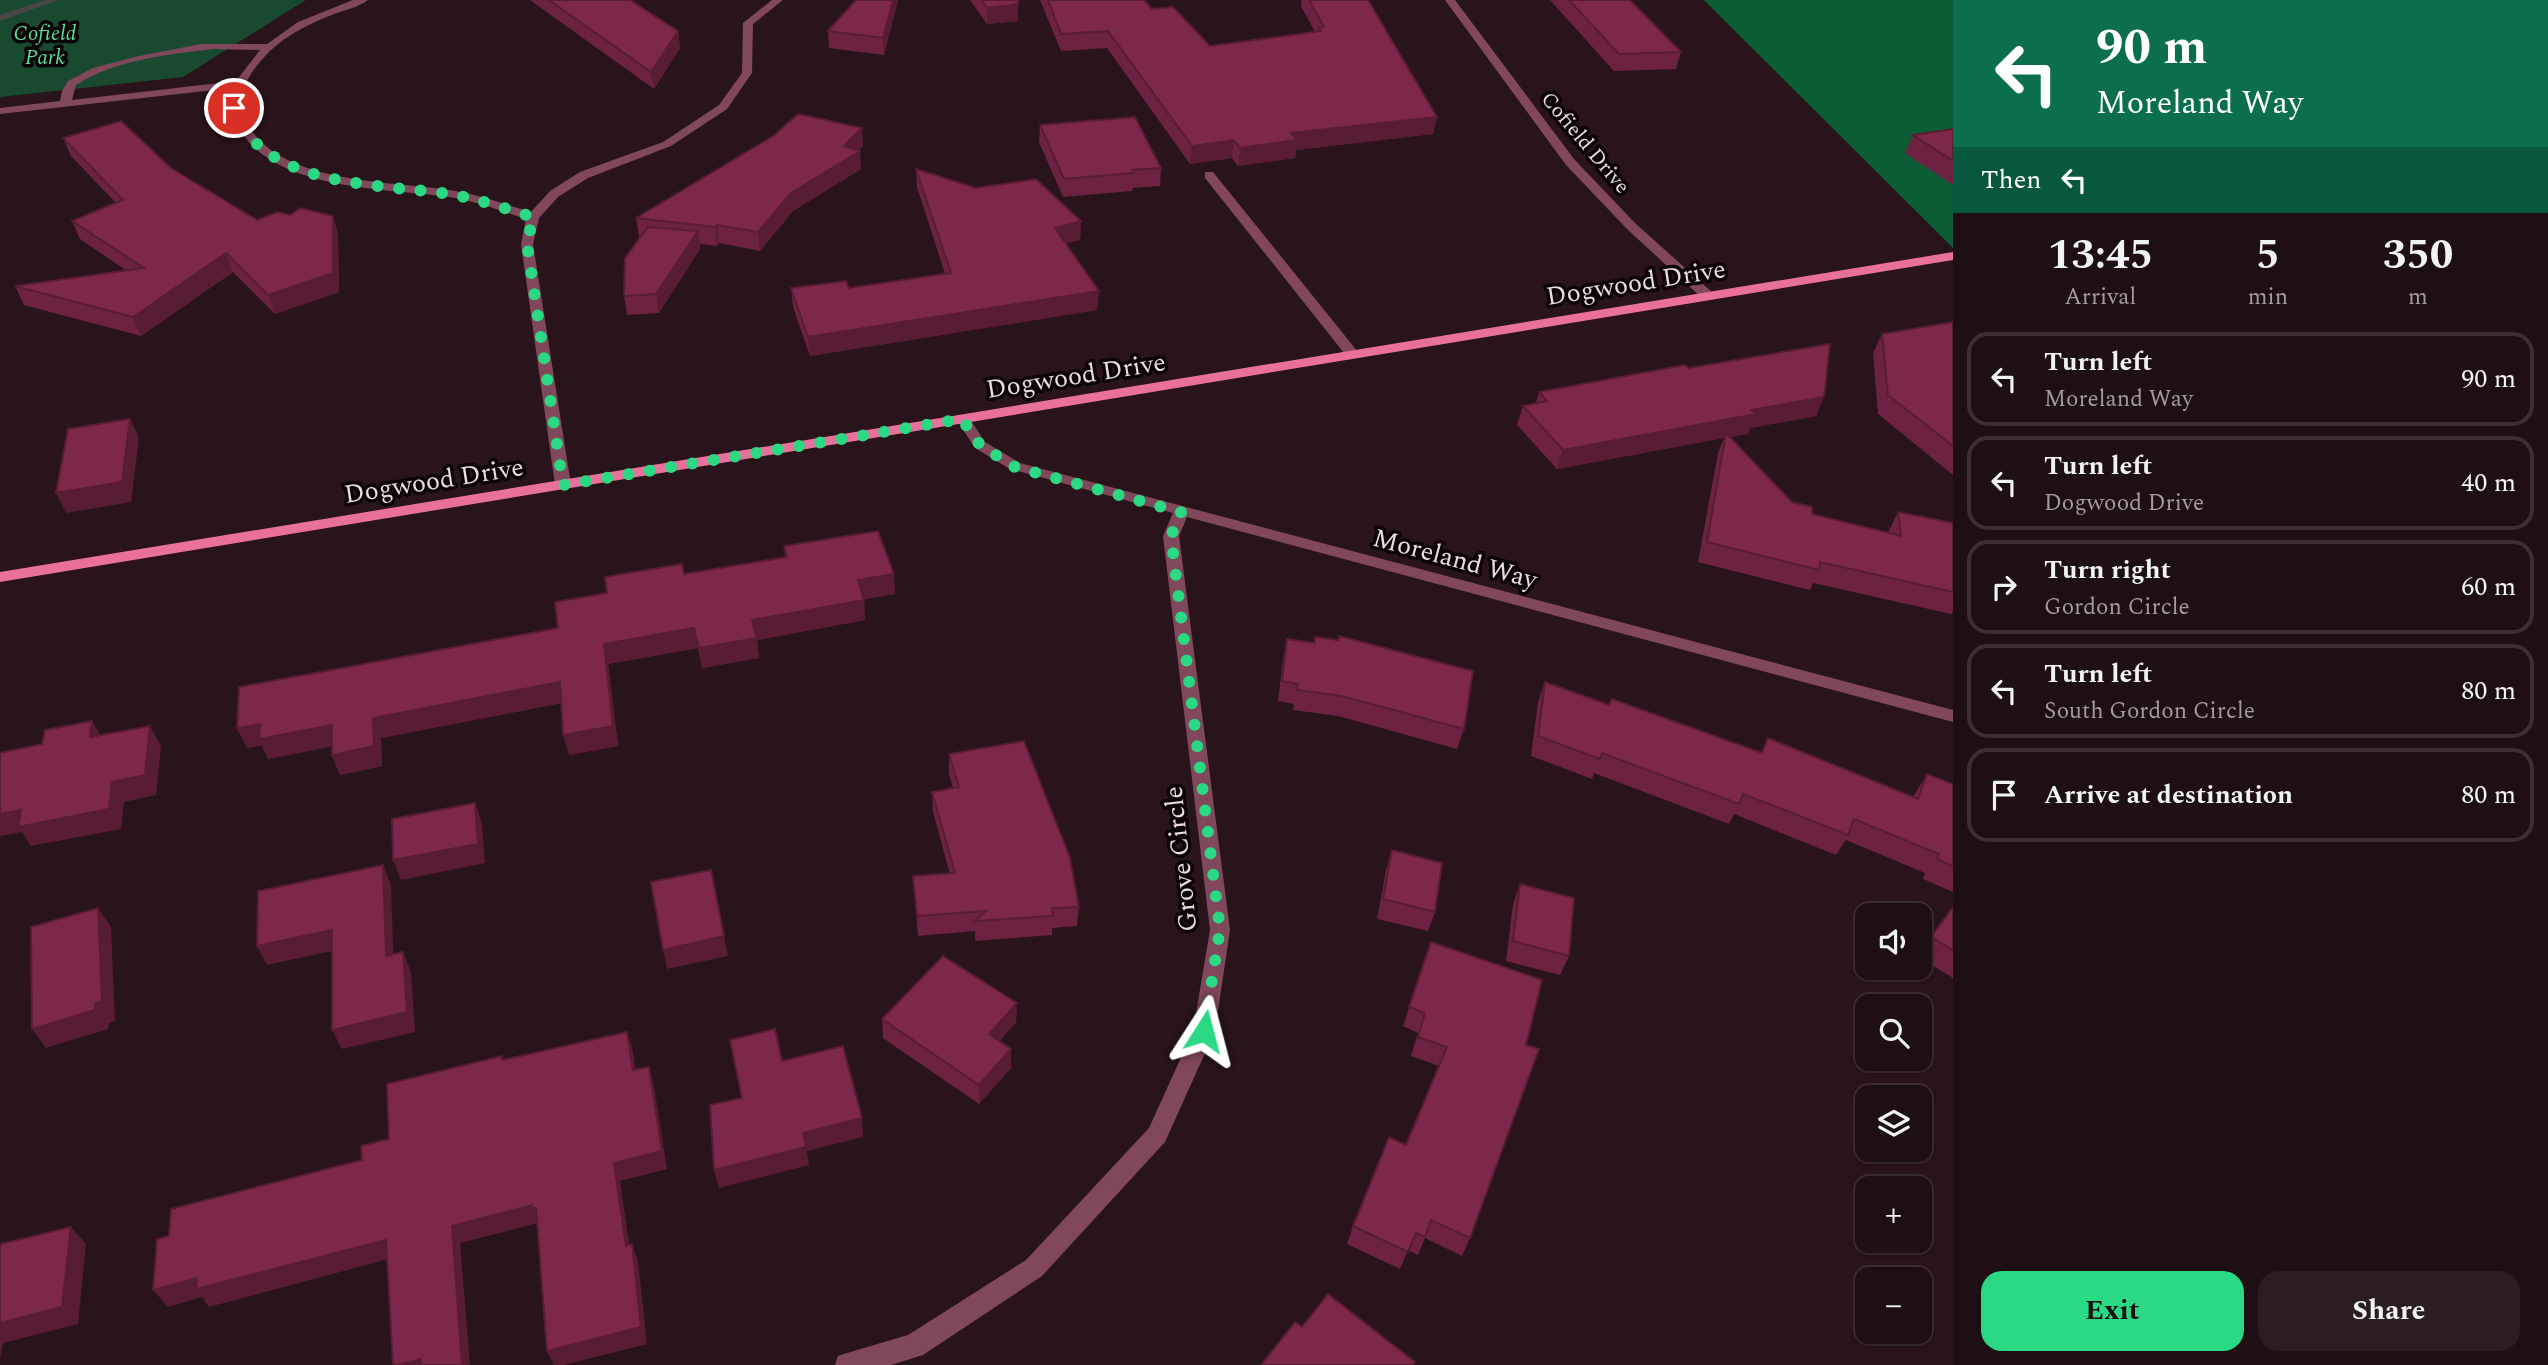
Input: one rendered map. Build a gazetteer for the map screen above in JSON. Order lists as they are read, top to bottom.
{
  "streets": {
    "main road": ["Dogwood Drive"],
    "street": ["Cofield Drive", "Moreland Way", "Grove Circle"]
  },
  "crossings": [
    ["Cofield Drive", "Dogwood Drive"],
    ["Dogwood Drive", "Moreland Way"],
    ["Moreland Way", "Grove Circle"]
  ],
  "parks": ["Cofield Park"],
  "page": {
    "turn": ["90 m", "Moreland Way"],
    "then": "Then",
    "eta": [
      "13:45",
      "Arrival",
      "5",
      "min",
      "350",
      "m"
    ],
    "list": [
      {
        "name": "Turn left",
        "note": "Moreland Way",
        "value": "90 m"
      },
      {
        "name": "Turn left",
        "note": "Dogwood Drive",
        "value": "40 m"
      },
      {
        "name": "Turn right",
        "note": "Gordon Circle",
        "value": "60 m"
      },
      {
        "name": "Turn left",
        "note": "South Gordon Circle",
        "value": "80 m"
      },
      {
        "name": "Arrive at destination",
        "value": "80 m"
      }
    ],
    "map_buttons": ["+", "−"],
    "buttons": ["Exit", "Share"]
  }
}
